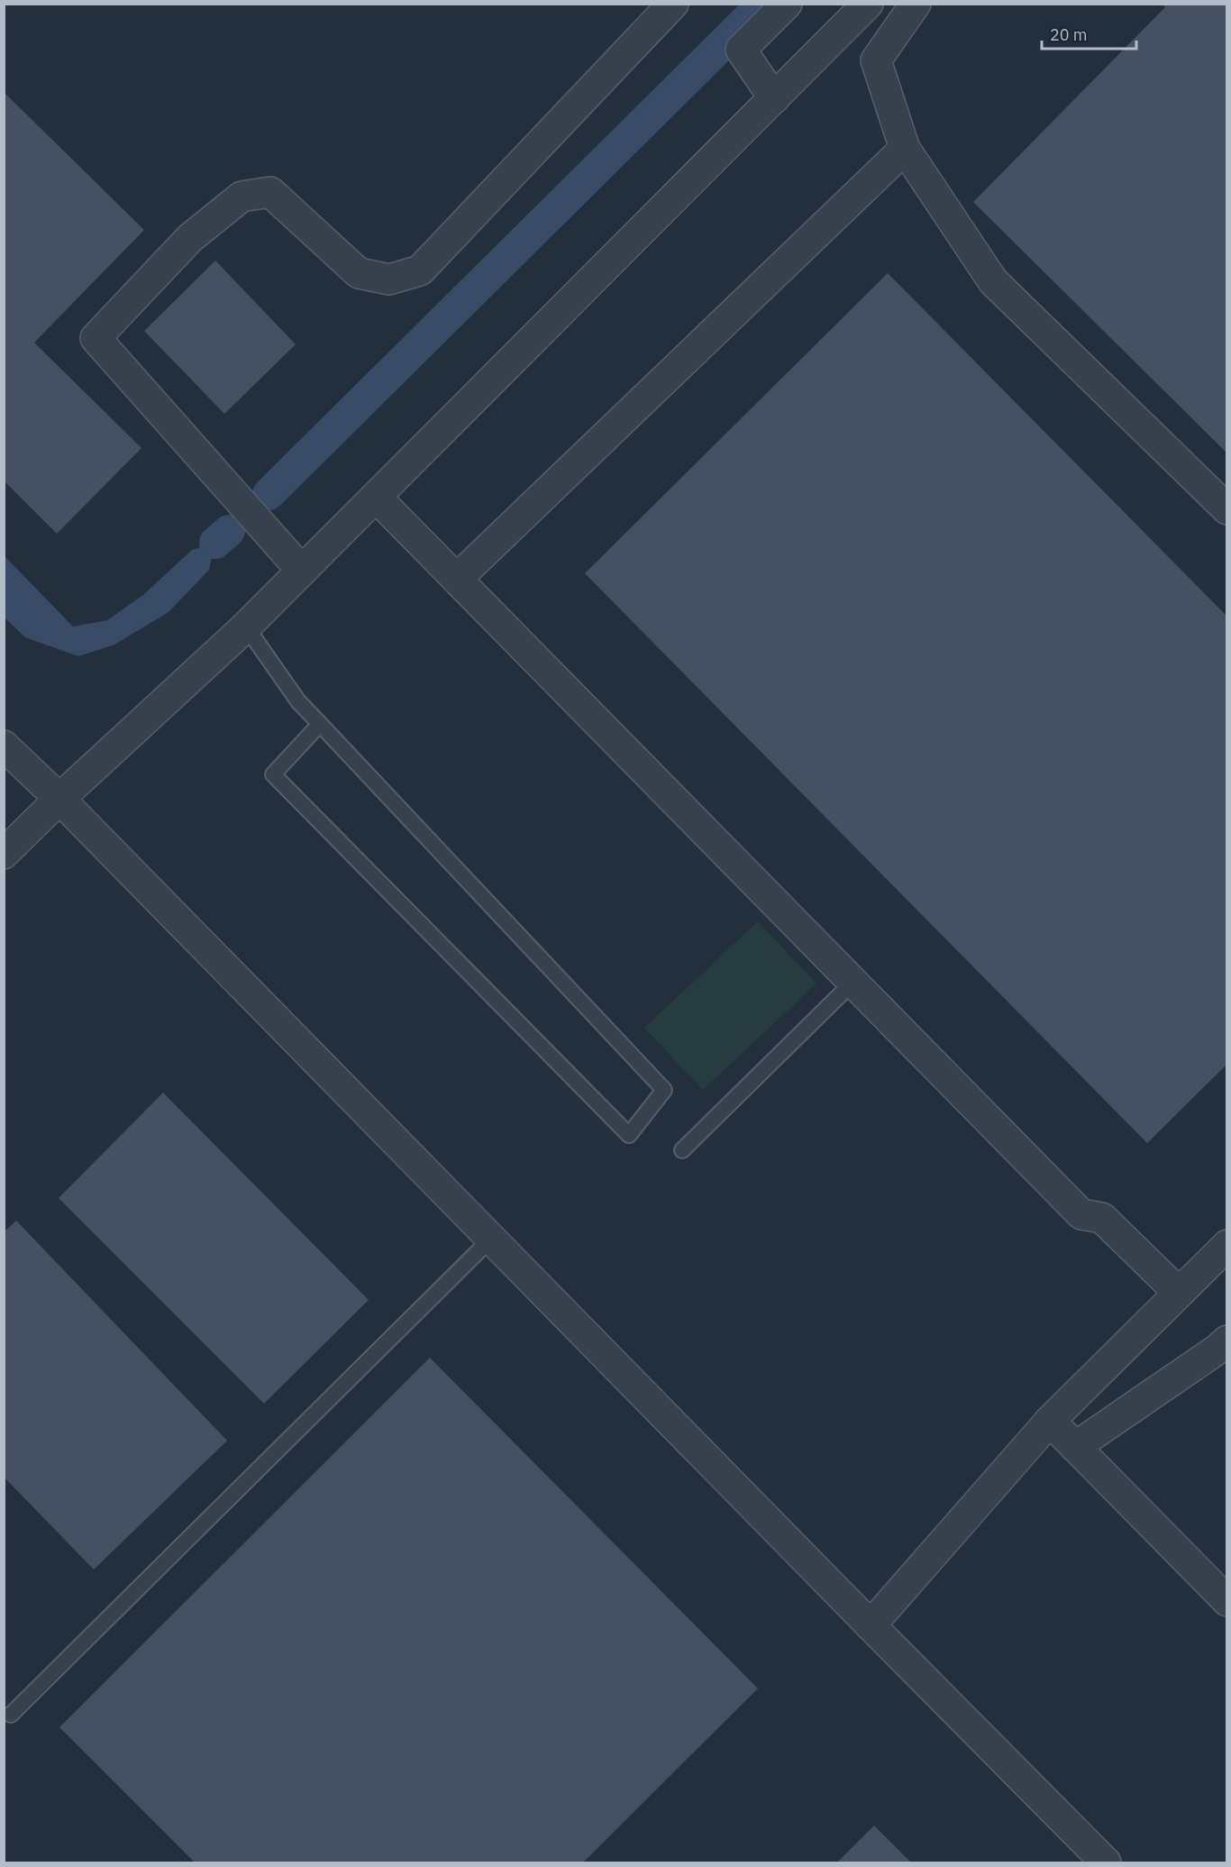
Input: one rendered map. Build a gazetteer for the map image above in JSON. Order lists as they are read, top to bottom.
{
  "scale_bar": "20 m"
}
